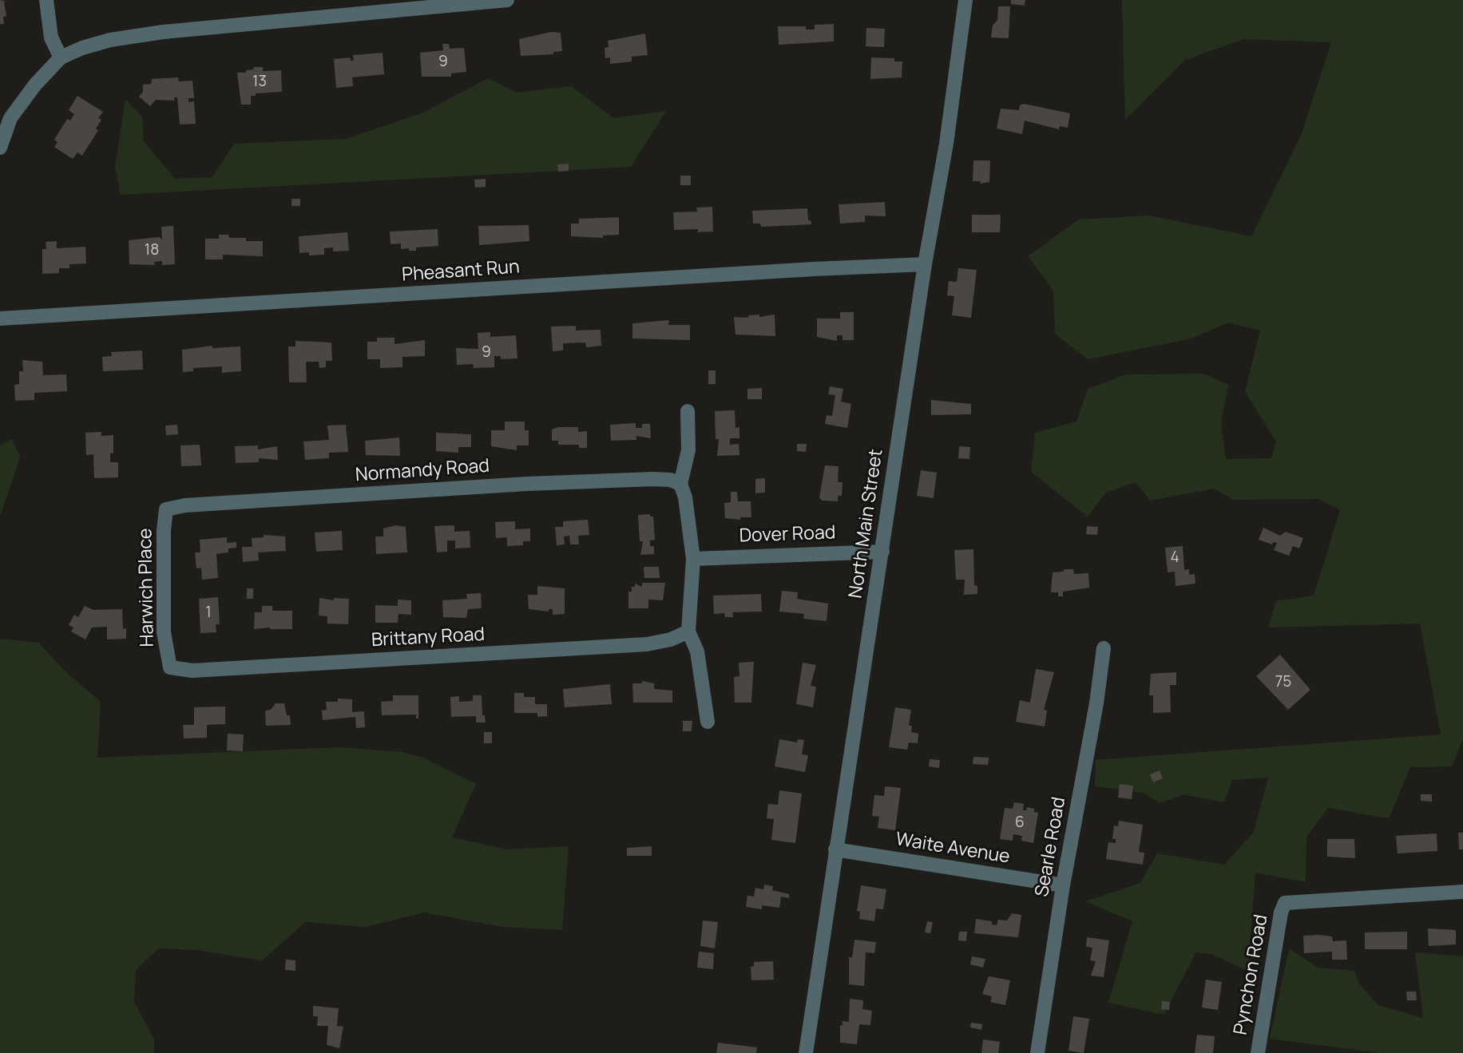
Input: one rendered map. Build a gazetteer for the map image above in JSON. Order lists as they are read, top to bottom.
{
  "streets": {
    "street": [
      "Pheasant Run",
      "Normandy Road",
      "North Main Street",
      "Dover Road",
      "Harwich Place",
      "Brittany Road",
      "Searle Road",
      "Waite Avenue",
      "Pynchon Road"
    ]
  },
  "crossings": [
    ["Pheasant Run", "North Main Street"],
    ["Normandy Road", "Harwich Place"],
    ["North Main Street", "Dover Road"],
    ["North Main Street", "Waite Avenue"],
    ["Harwich Place", "Brittany Road"],
    ["Searle Road", "Waite Avenue"]
  ],
  "house_numbers": [
    "9",
    "13",
    "18",
    "9",
    "4",
    "1",
    "75",
    "6"
  ]
}
